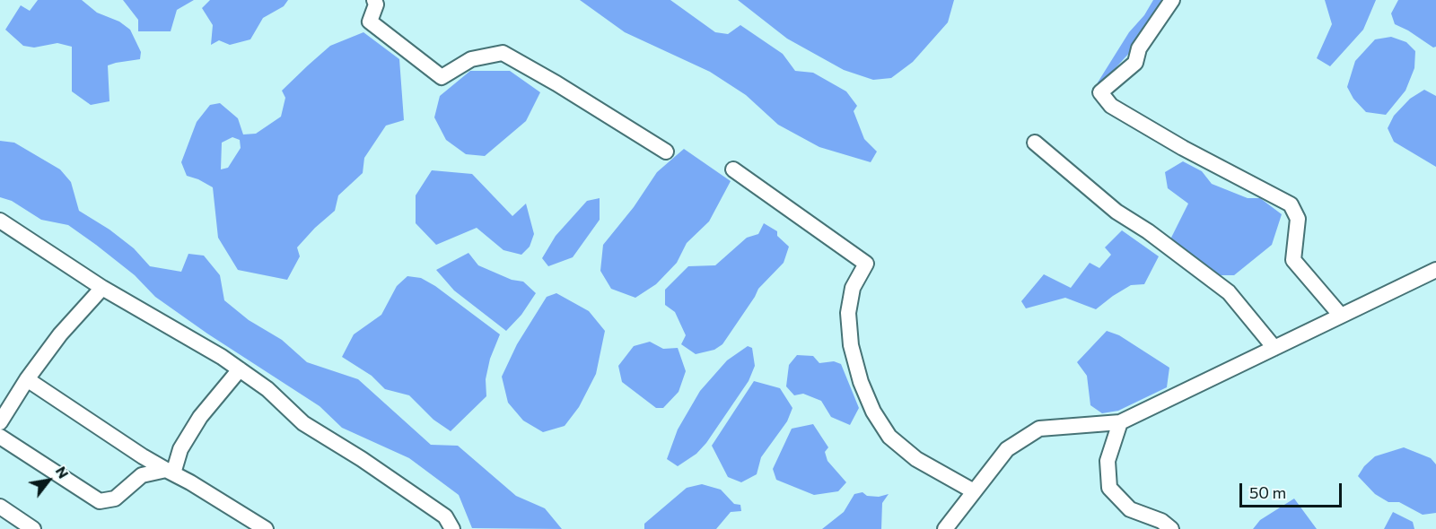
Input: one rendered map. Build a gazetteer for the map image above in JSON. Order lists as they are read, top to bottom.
{
  "scale_bar": "50 m",
  "north": "top right"
}
